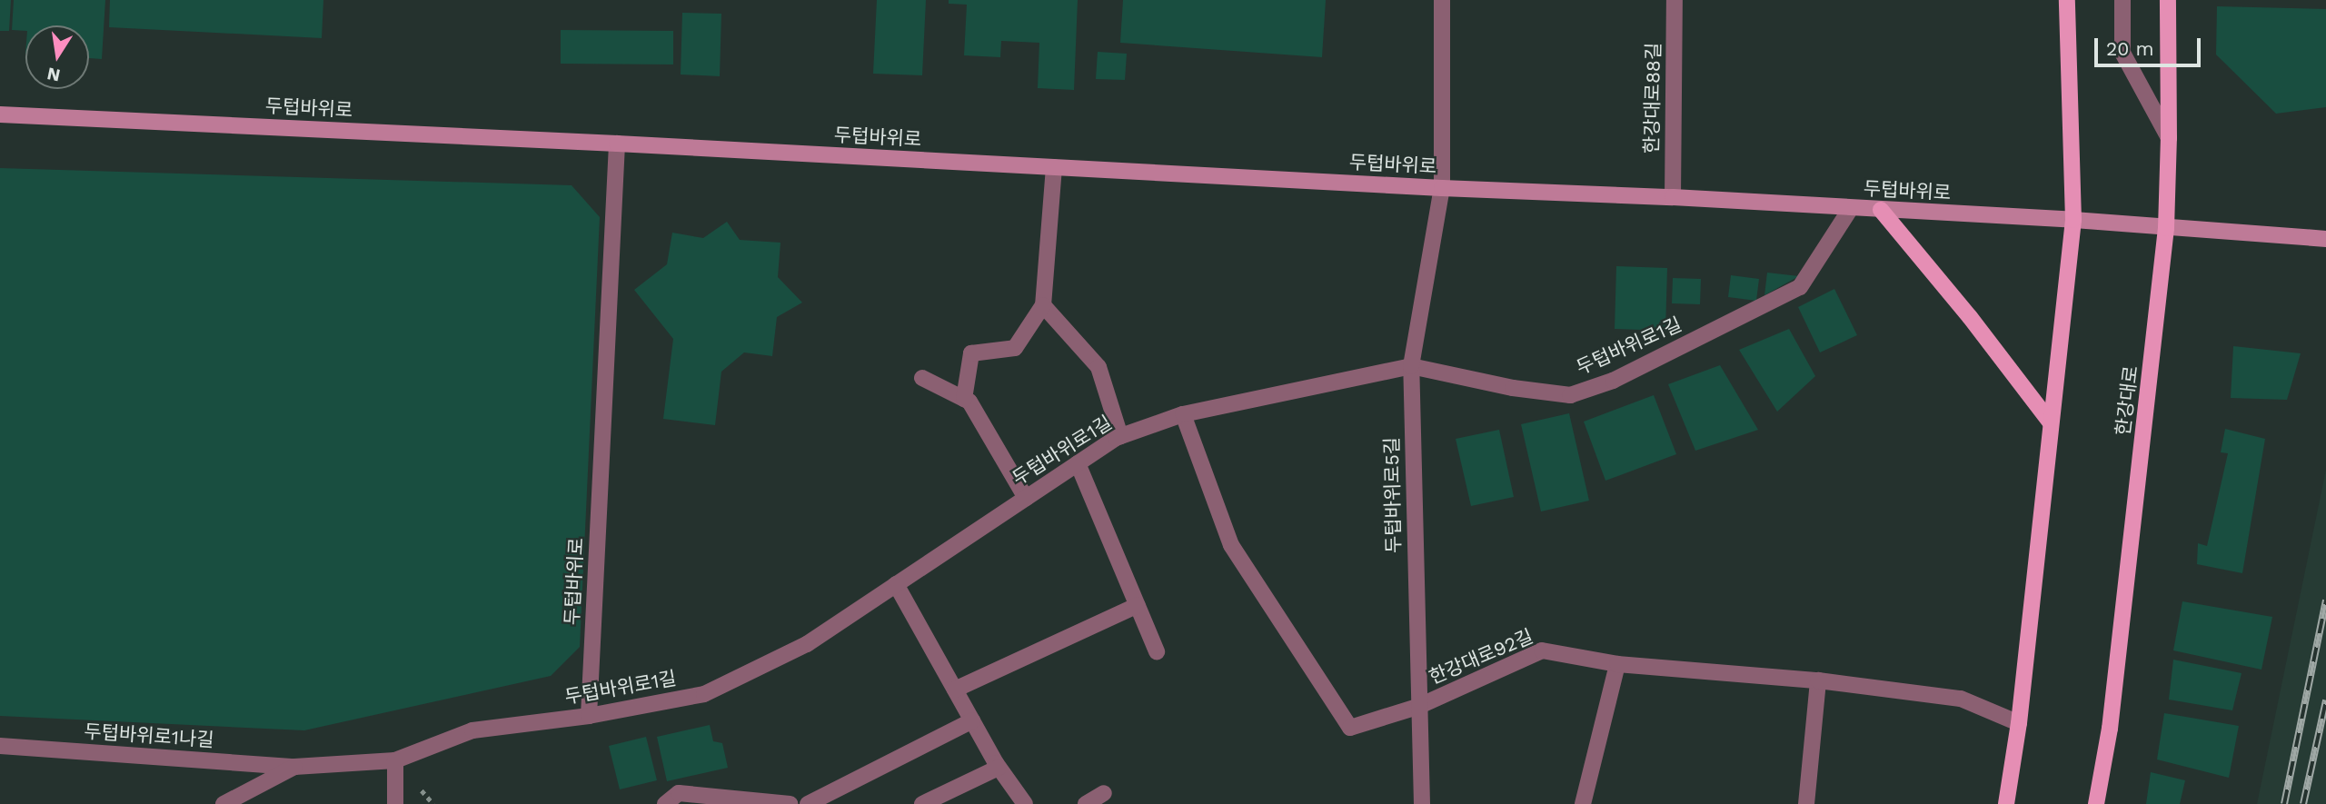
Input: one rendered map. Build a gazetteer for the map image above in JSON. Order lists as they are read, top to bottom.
{
  "streets": {
    "main road": ["두텁바위로", "한강대로"],
    "street": [
      "한강대로88길",
      "두텁바위로1길",
      "두텁바위로5길",
      "한강대로92길",
      "두텁바위로1나길"
    ]
  },
  "crossings": [
    ["한강대로88길", "두텁바위로"],
    ["두텁바위로", "두텁바위로1길"],
    ["두텁바위로", "한강대로"],
    ["두텁바위로", "두텁바위로5길"],
    ["두텁바위로1길", "두텁바위로5길"],
    ["두텁바위로1길", "한강대로92길"],
    ["두텁바위로1길", "두텁바위로1나길"],
    ["두텁바위로5길", "한강대로92길"]
  ],
  "scale_bar": "20 m",
  "north": "bottom"
}
